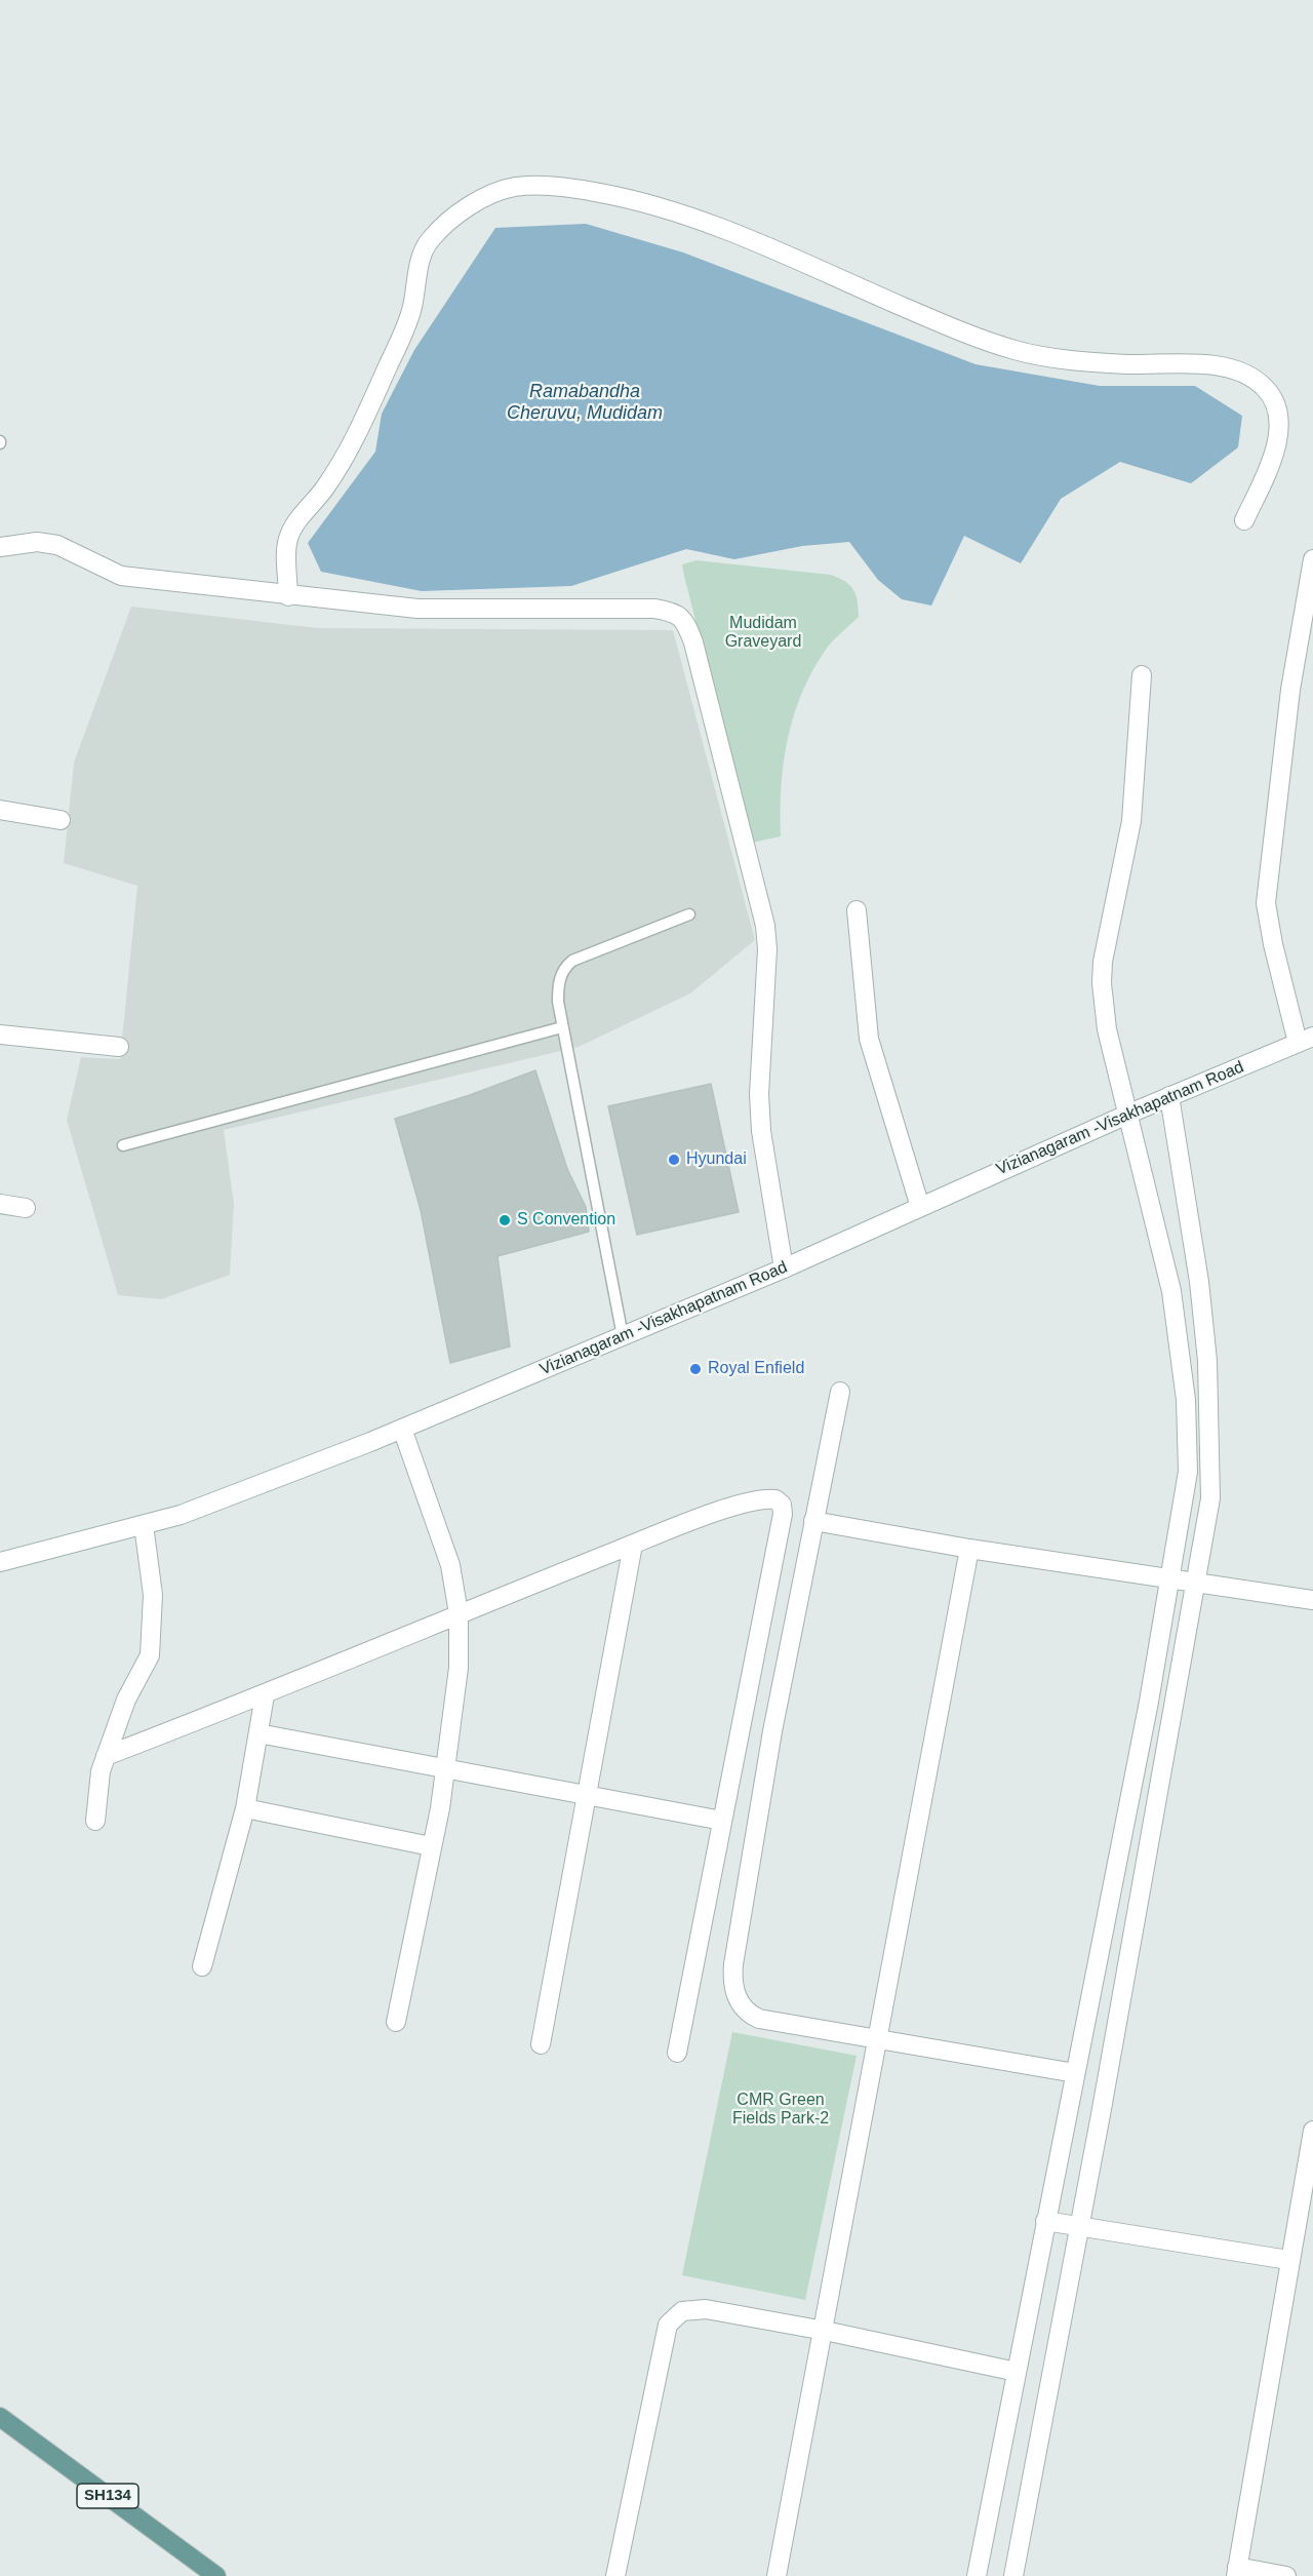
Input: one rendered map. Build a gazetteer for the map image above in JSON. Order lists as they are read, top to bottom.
{
  "streets": {
    "main road": ["SH134"],
    "street": ["Vizianagaram -Visakhapatnam Road"]
  },
  "water": ["Ramabandha Cheruvu, Mudidam"],
  "parks": ["Mudidam Graveyard", "CMR Green Fields Park-2"],
  "places": ["Hyundai", "S Convention", "Royal Enfield"]
}
